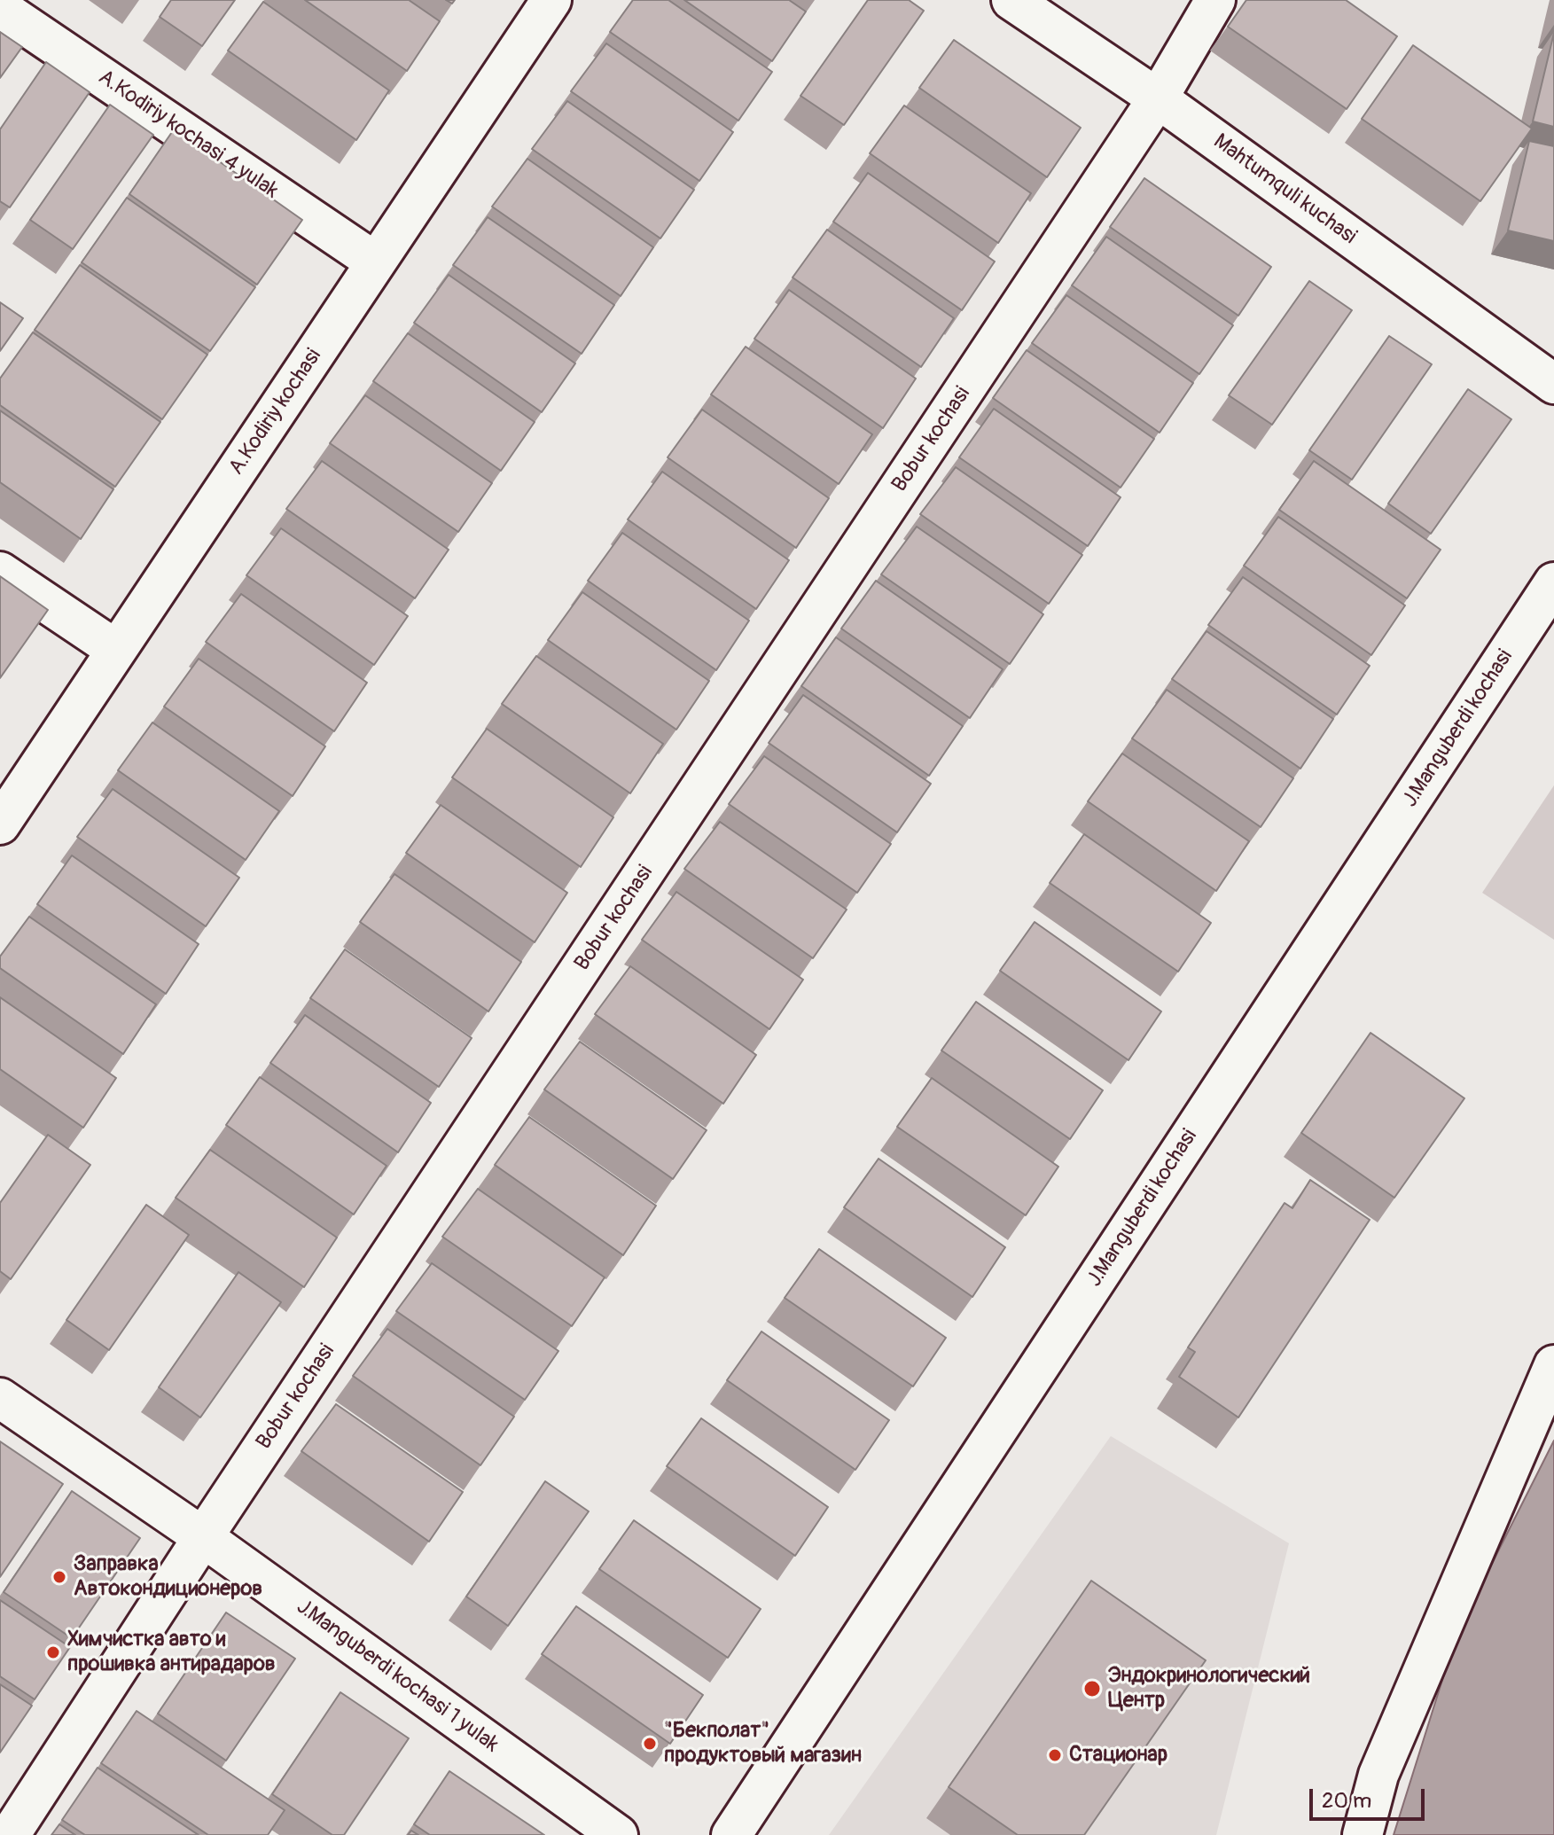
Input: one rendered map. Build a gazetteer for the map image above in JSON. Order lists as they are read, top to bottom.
{
  "streets": {
    "street": [
      "A.Kodiriy kochasi 4 yulak",
      "Mahtumquli kuchasi",
      "A.Kodiriy kochasi",
      "Bobur kochasi",
      "J.Manguberdi kochasi",
      "J.Manguberdi kochasi 1 yulak"
    ]
  },
  "crossings": [
    ["A.Kodiriy kochasi 4 yulak", "A.Kodiriy kochasi"],
    ["Mahtumquli kuchasi", "Bobur kochasi"],
    ["Bobur kochasi", "J.Manguberdi kochasi 1 yulak"]
  ],
  "places": [
    "Заправка Автокондиционеров",
    "Химчистка авто и прошивка антирадаров",
    "Эндокринологический Центр",
    "\"Бекполат\" продуктовый магазин",
    "Стационар"
  ],
  "scale_bar": "20 m"
}
